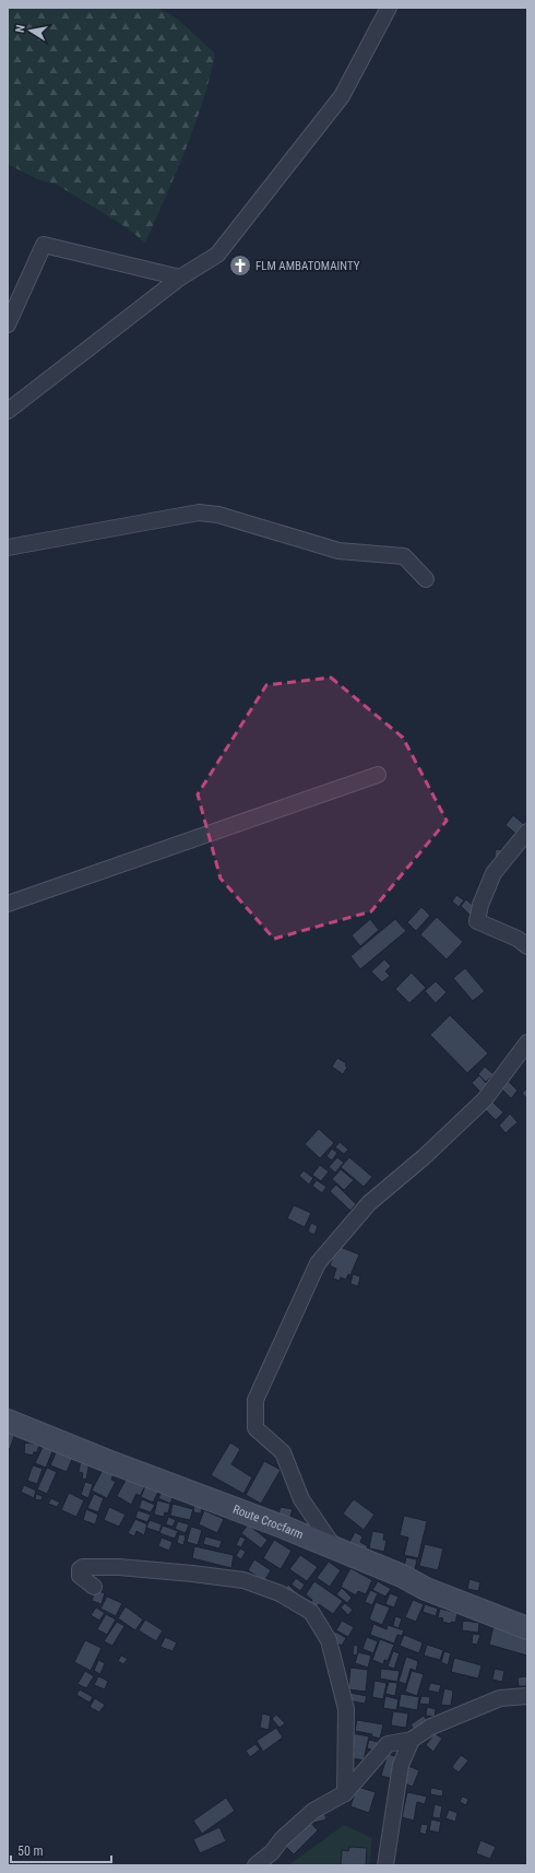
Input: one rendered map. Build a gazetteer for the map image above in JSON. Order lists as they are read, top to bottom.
{
  "streets": {
    "street": ["Route Crocfarm"]
  },
  "places": {
    "church": ["FLM AMBATOMAINTY"]
  },
  "scale_bar": "50 m",
  "north": "left"
}
